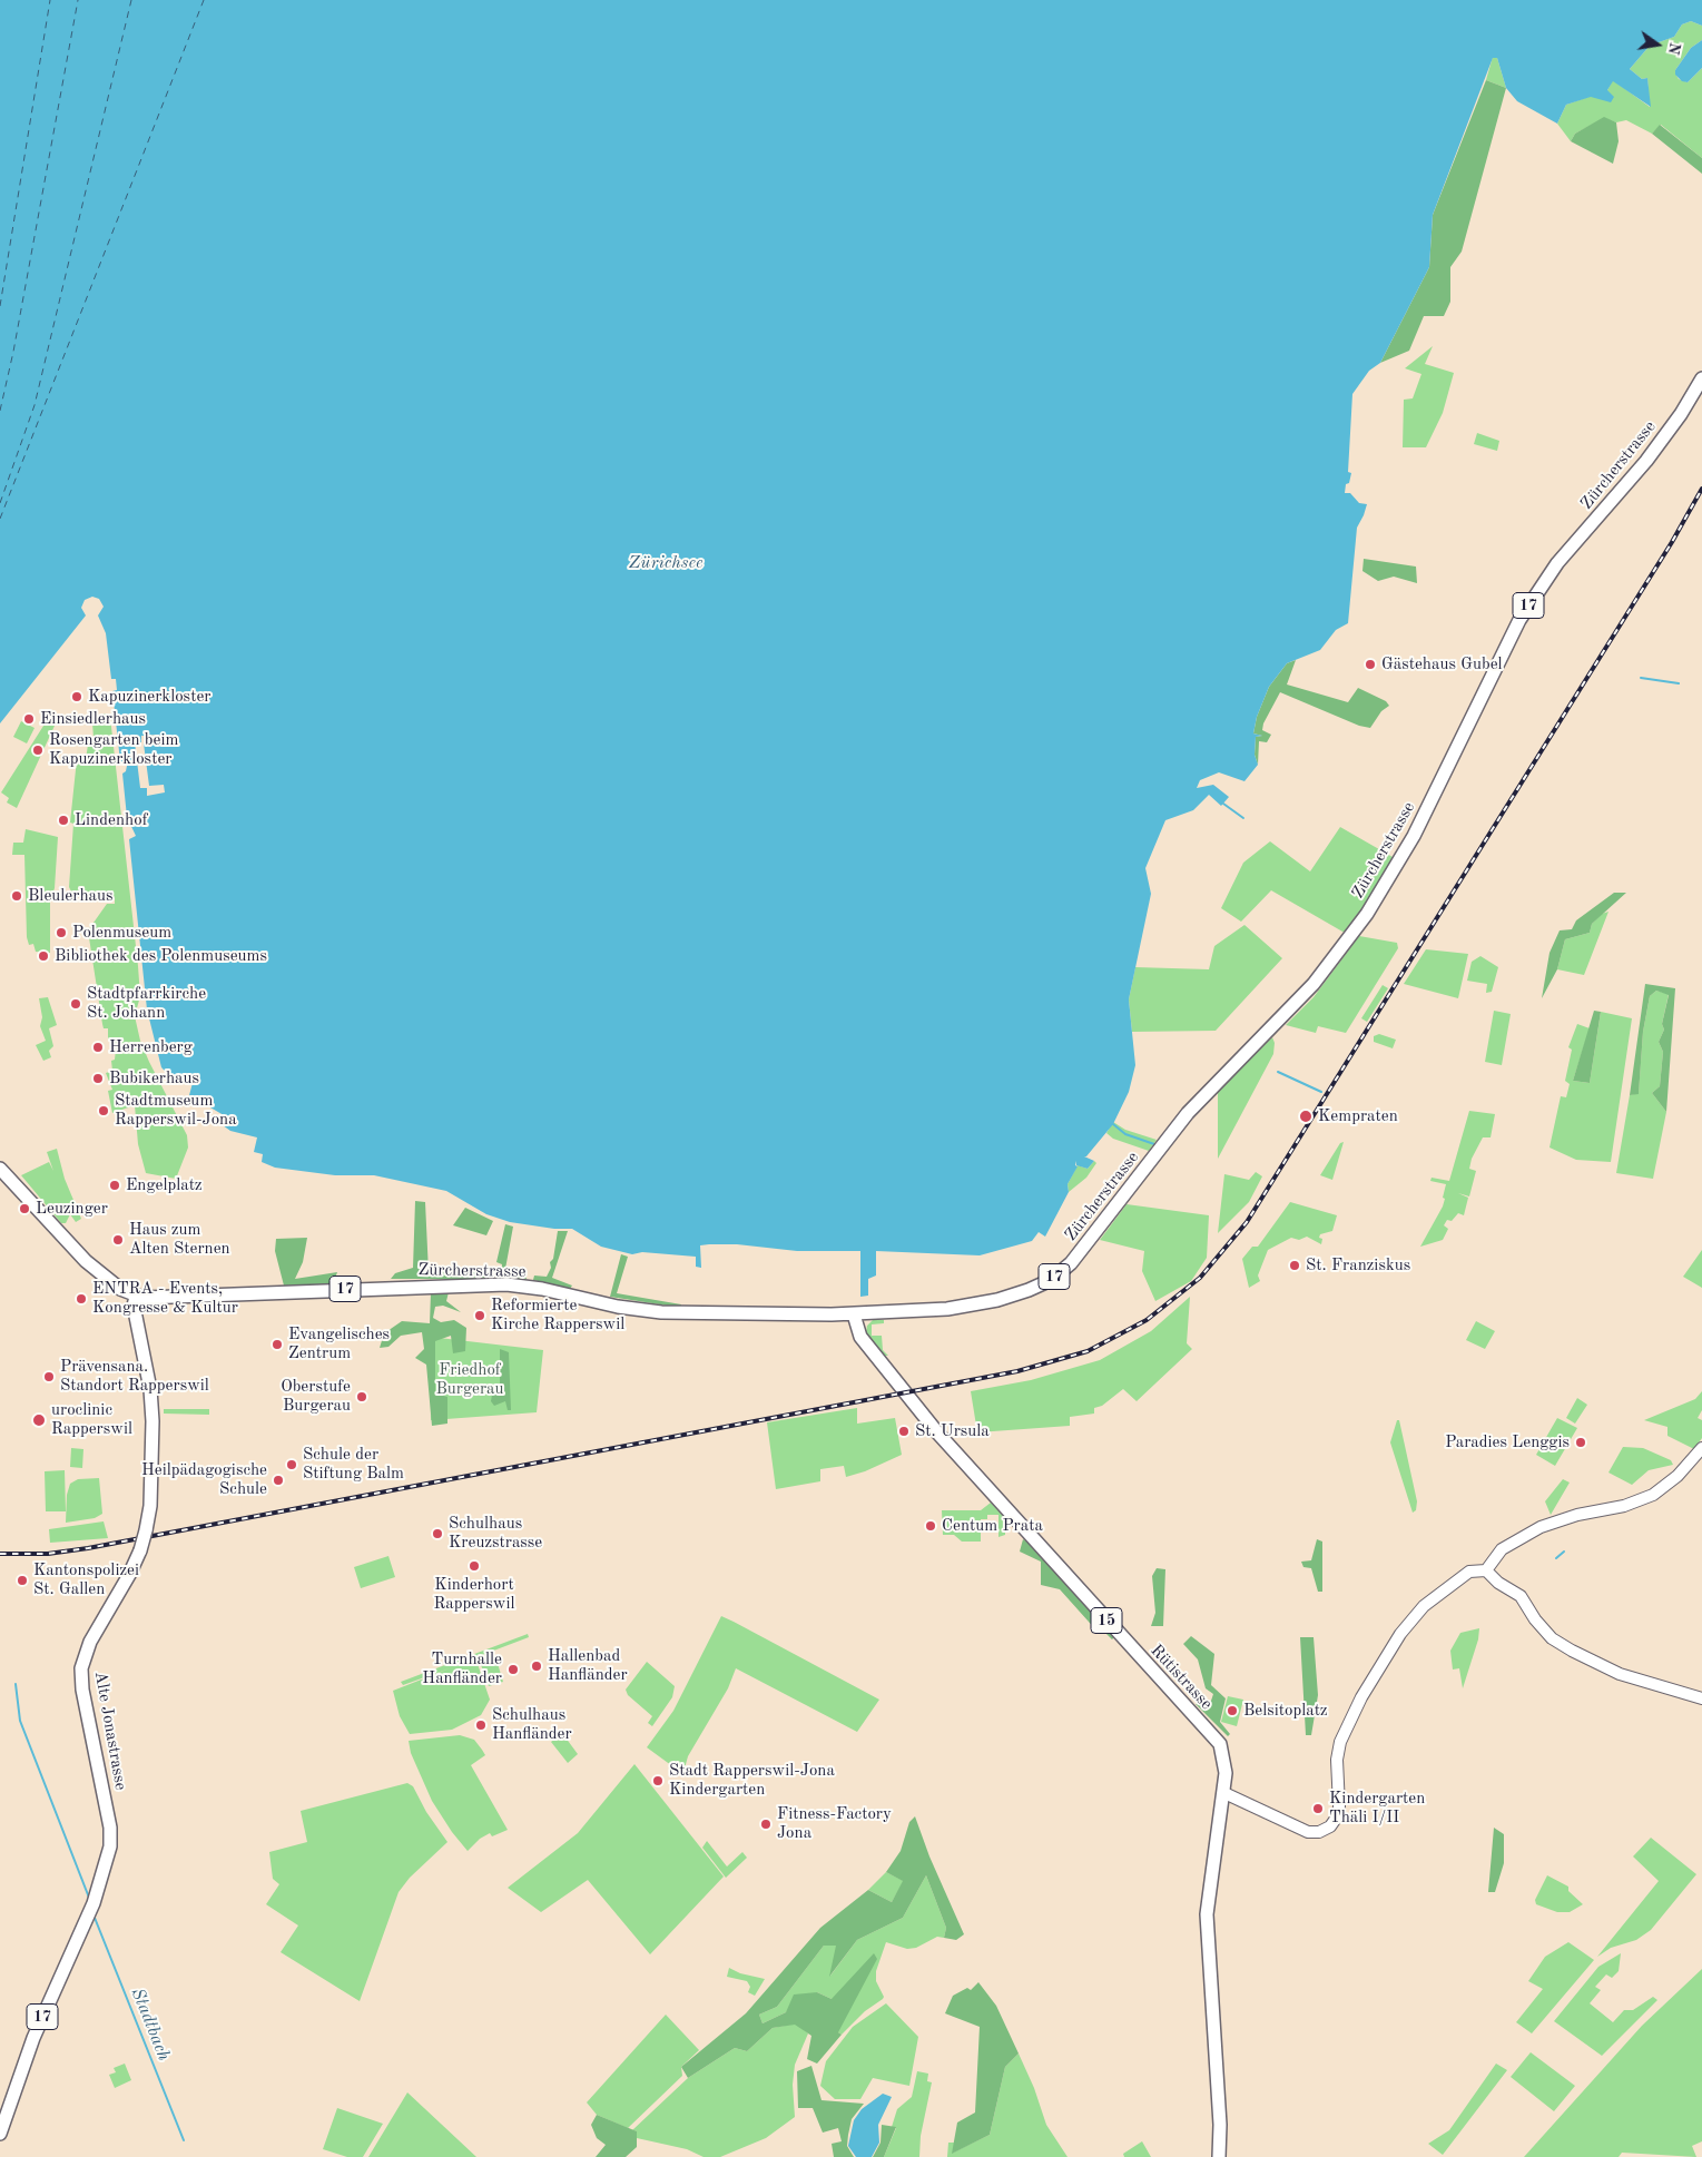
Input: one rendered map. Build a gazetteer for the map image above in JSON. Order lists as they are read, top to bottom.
{
  "streets": {
    "main road": [
      "Zürcherstrasse",
      "17",
      "15",
      "Rütistrasse",
      "Alte Jonastrasse"
    ]
  },
  "crossings": [
    ["Zürcherstrasse", "Rütistrasse"],
    ["Zürcherstrasse", "Alte Jonastrasse"]
  ],
  "water": ["Zürichsee", "Stadtbach"],
  "parks": ["Friedhof Burgerau"],
  "places": [
    "Gästehaus Gubel",
    "Kapuzinerkloster",
    "Einsiedlerhaus",
    "Rosengarten beim Kapuzinerkloster",
    "Lindenhof",
    "Bleulerhaus",
    "Polenmuseum",
    "Bibliothek des Polenmuseums",
    "Stadtpfarrkirche St. Johann",
    "Herrenberg",
    "Bubikerhaus",
    "Stadtmuseum Rapperswil-Jona",
    "Kempraten",
    "Engelplatz",
    "Leuzinger",
    "Haus zum Alten Sternen",
    "St. Franziskus",
    "ENTRA - Events, Kongresse & Kultur",
    "Reformierte Kirche Rapperswil",
    "Evangelisches Zentrum",
    "Prävensana. Standort Rapperswil",
    "Oberstufe Burgerau",
    "uroclinic Rapperswil",
    "St. Ursula",
    "Paradies Lenggis",
    "Schule der Stiftung Balm",
    "Heilpädagogische Schule",
    "Centum Prata",
    "Schulhaus Kreuzstrasse",
    "Kinderhort Rapperswil",
    "Kantonspolizei St. Gallen",
    "Hallenbad Hanfländer",
    "Turnhalle Hanfländer",
    "Belsitoplatz",
    "Schulhaus Hanfländer",
    "Stadt Rapperswil-Jona Kindergarten",
    "Kindergarten Thäli I/II",
    "Fitness-Factory Jona"
  ],
  "north": "right"
}
